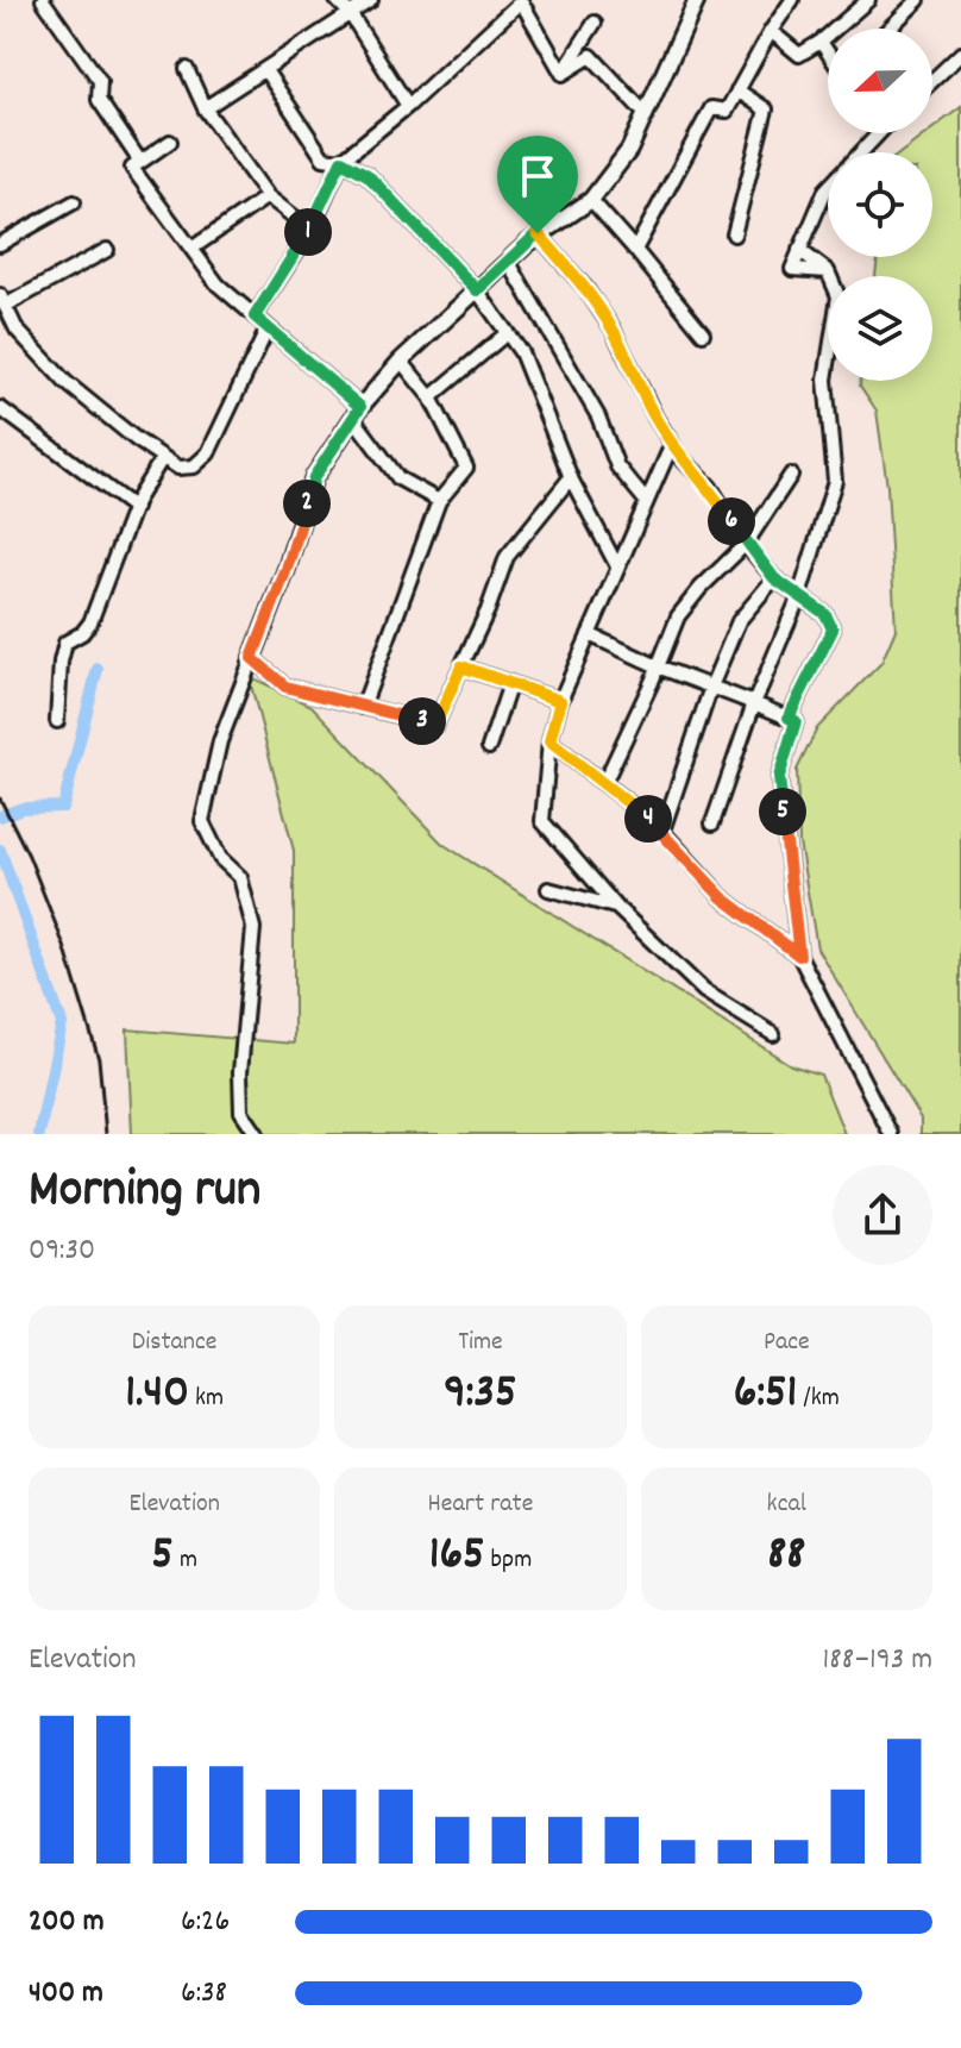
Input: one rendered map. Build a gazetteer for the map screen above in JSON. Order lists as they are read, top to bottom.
{
  "north": "left",
  "page": {
    "pins": [
      "1",
      "2",
      "6",
      "3",
      "5",
      "4"
    ],
    "heading": ["Morning run", "09:30"],
    "stats": [
      ["Distance", "1.40 km"],
      ["Time", "9:35"],
      ["Pace", "6:51 /km"],
      ["Elevation", "5 m"],
      ["Heart rate", "165 bpm"],
      ["kcal", "88"]
    ],
    "chart": ["Elevation", "188–193 m"],
    "list": [
      {
        "name": "200 m",
        "note": "6:26"
      },
      {
        "name": "400 m",
        "note": "6:38"
      }
    ]
  }
}
